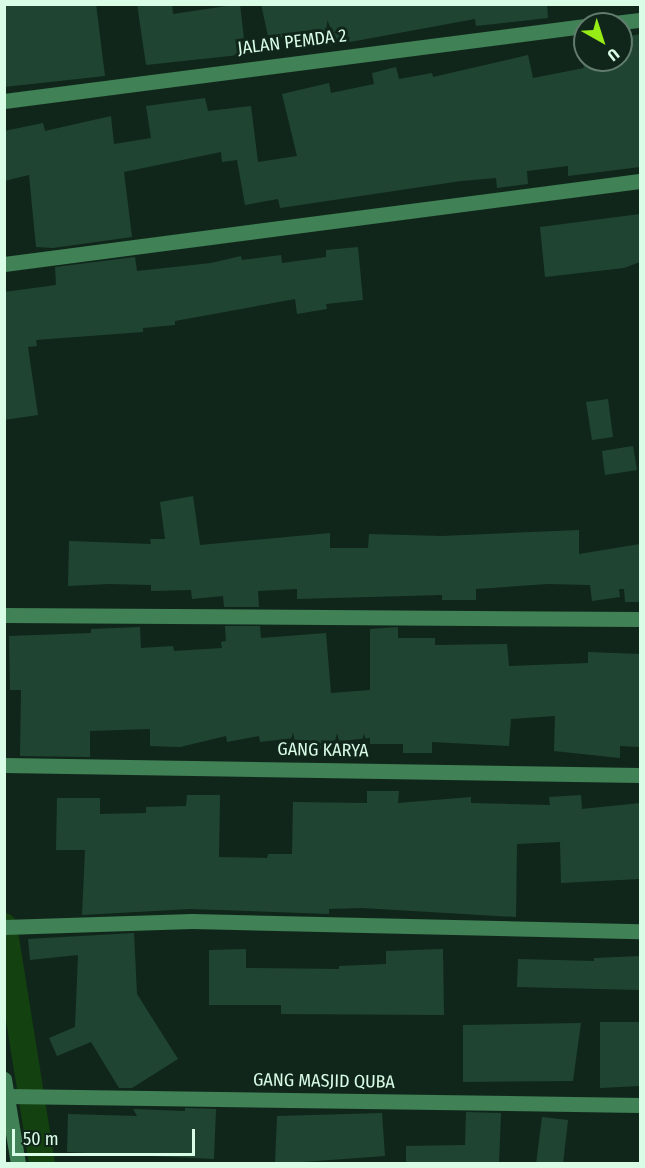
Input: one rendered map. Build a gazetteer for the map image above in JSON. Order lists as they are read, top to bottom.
{
  "streets": {
    "street": ["JALAN PEMDA 2", "GANG KARYA", "GANG MASJID QUBA"]
  },
  "scale_bar": "50 m",
  "north": "bottom right"
}
